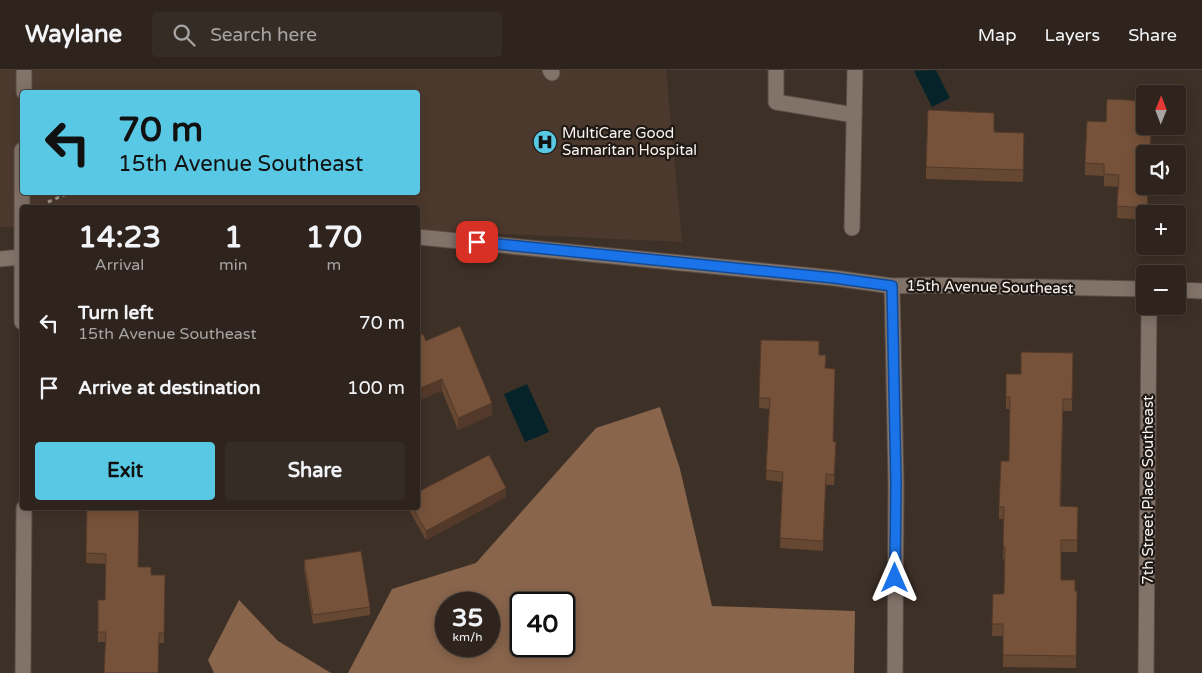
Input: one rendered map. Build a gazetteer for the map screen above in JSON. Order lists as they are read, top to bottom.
{
  "streets": {
    "street": ["15th Avenue Southeast", "7th Street Place Southeast"]
  },
  "places": {
    "hospital": ["MultiCare Good Samaritan Hospital"]
  },
  "north": "top",
  "page": {
    "header": "Waylane",
    "search": "Search here",
    "nav": ["Map", "Layers", "Share"],
    "map_buttons": ["+", "−"],
    "turn": ["70 m", "15th Avenue Southeast"],
    "eta": [
      "14:23",
      "Arrival",
      "1",
      "min",
      "170",
      "m"
    ],
    "list": [
      {
        "name": "Turn left",
        "note": "15th Avenue Southeast",
        "value": "70 m"
      },
      {
        "name": "Arrive at destination",
        "value": "100 m"
      }
    ],
    "buttons": ["Exit", "Share"],
    "speed": "35 km/h",
    "limit": "40"
  }
}
